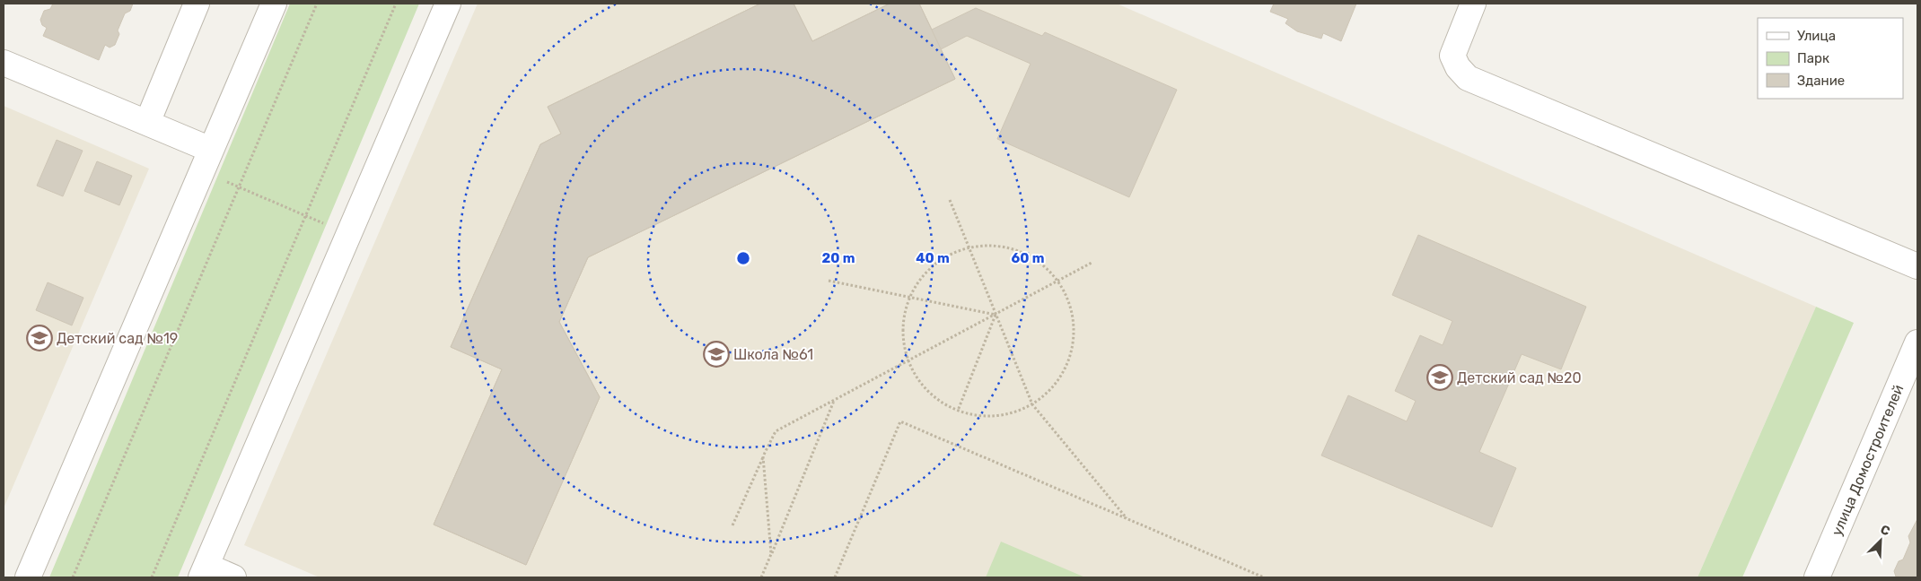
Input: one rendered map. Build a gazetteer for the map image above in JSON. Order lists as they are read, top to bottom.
{
  "streets": {
    "street": ["улица Домостроителей"]
  },
  "places": {
    "school or university": ["Детский сад №19", "Школа №61", "Детский сад №20"]
  },
  "legend": ["Улица", "Парк", "Здание"],
  "north": "top right",
  "rings": ["20 m", "40 m", "60 m"]
}
